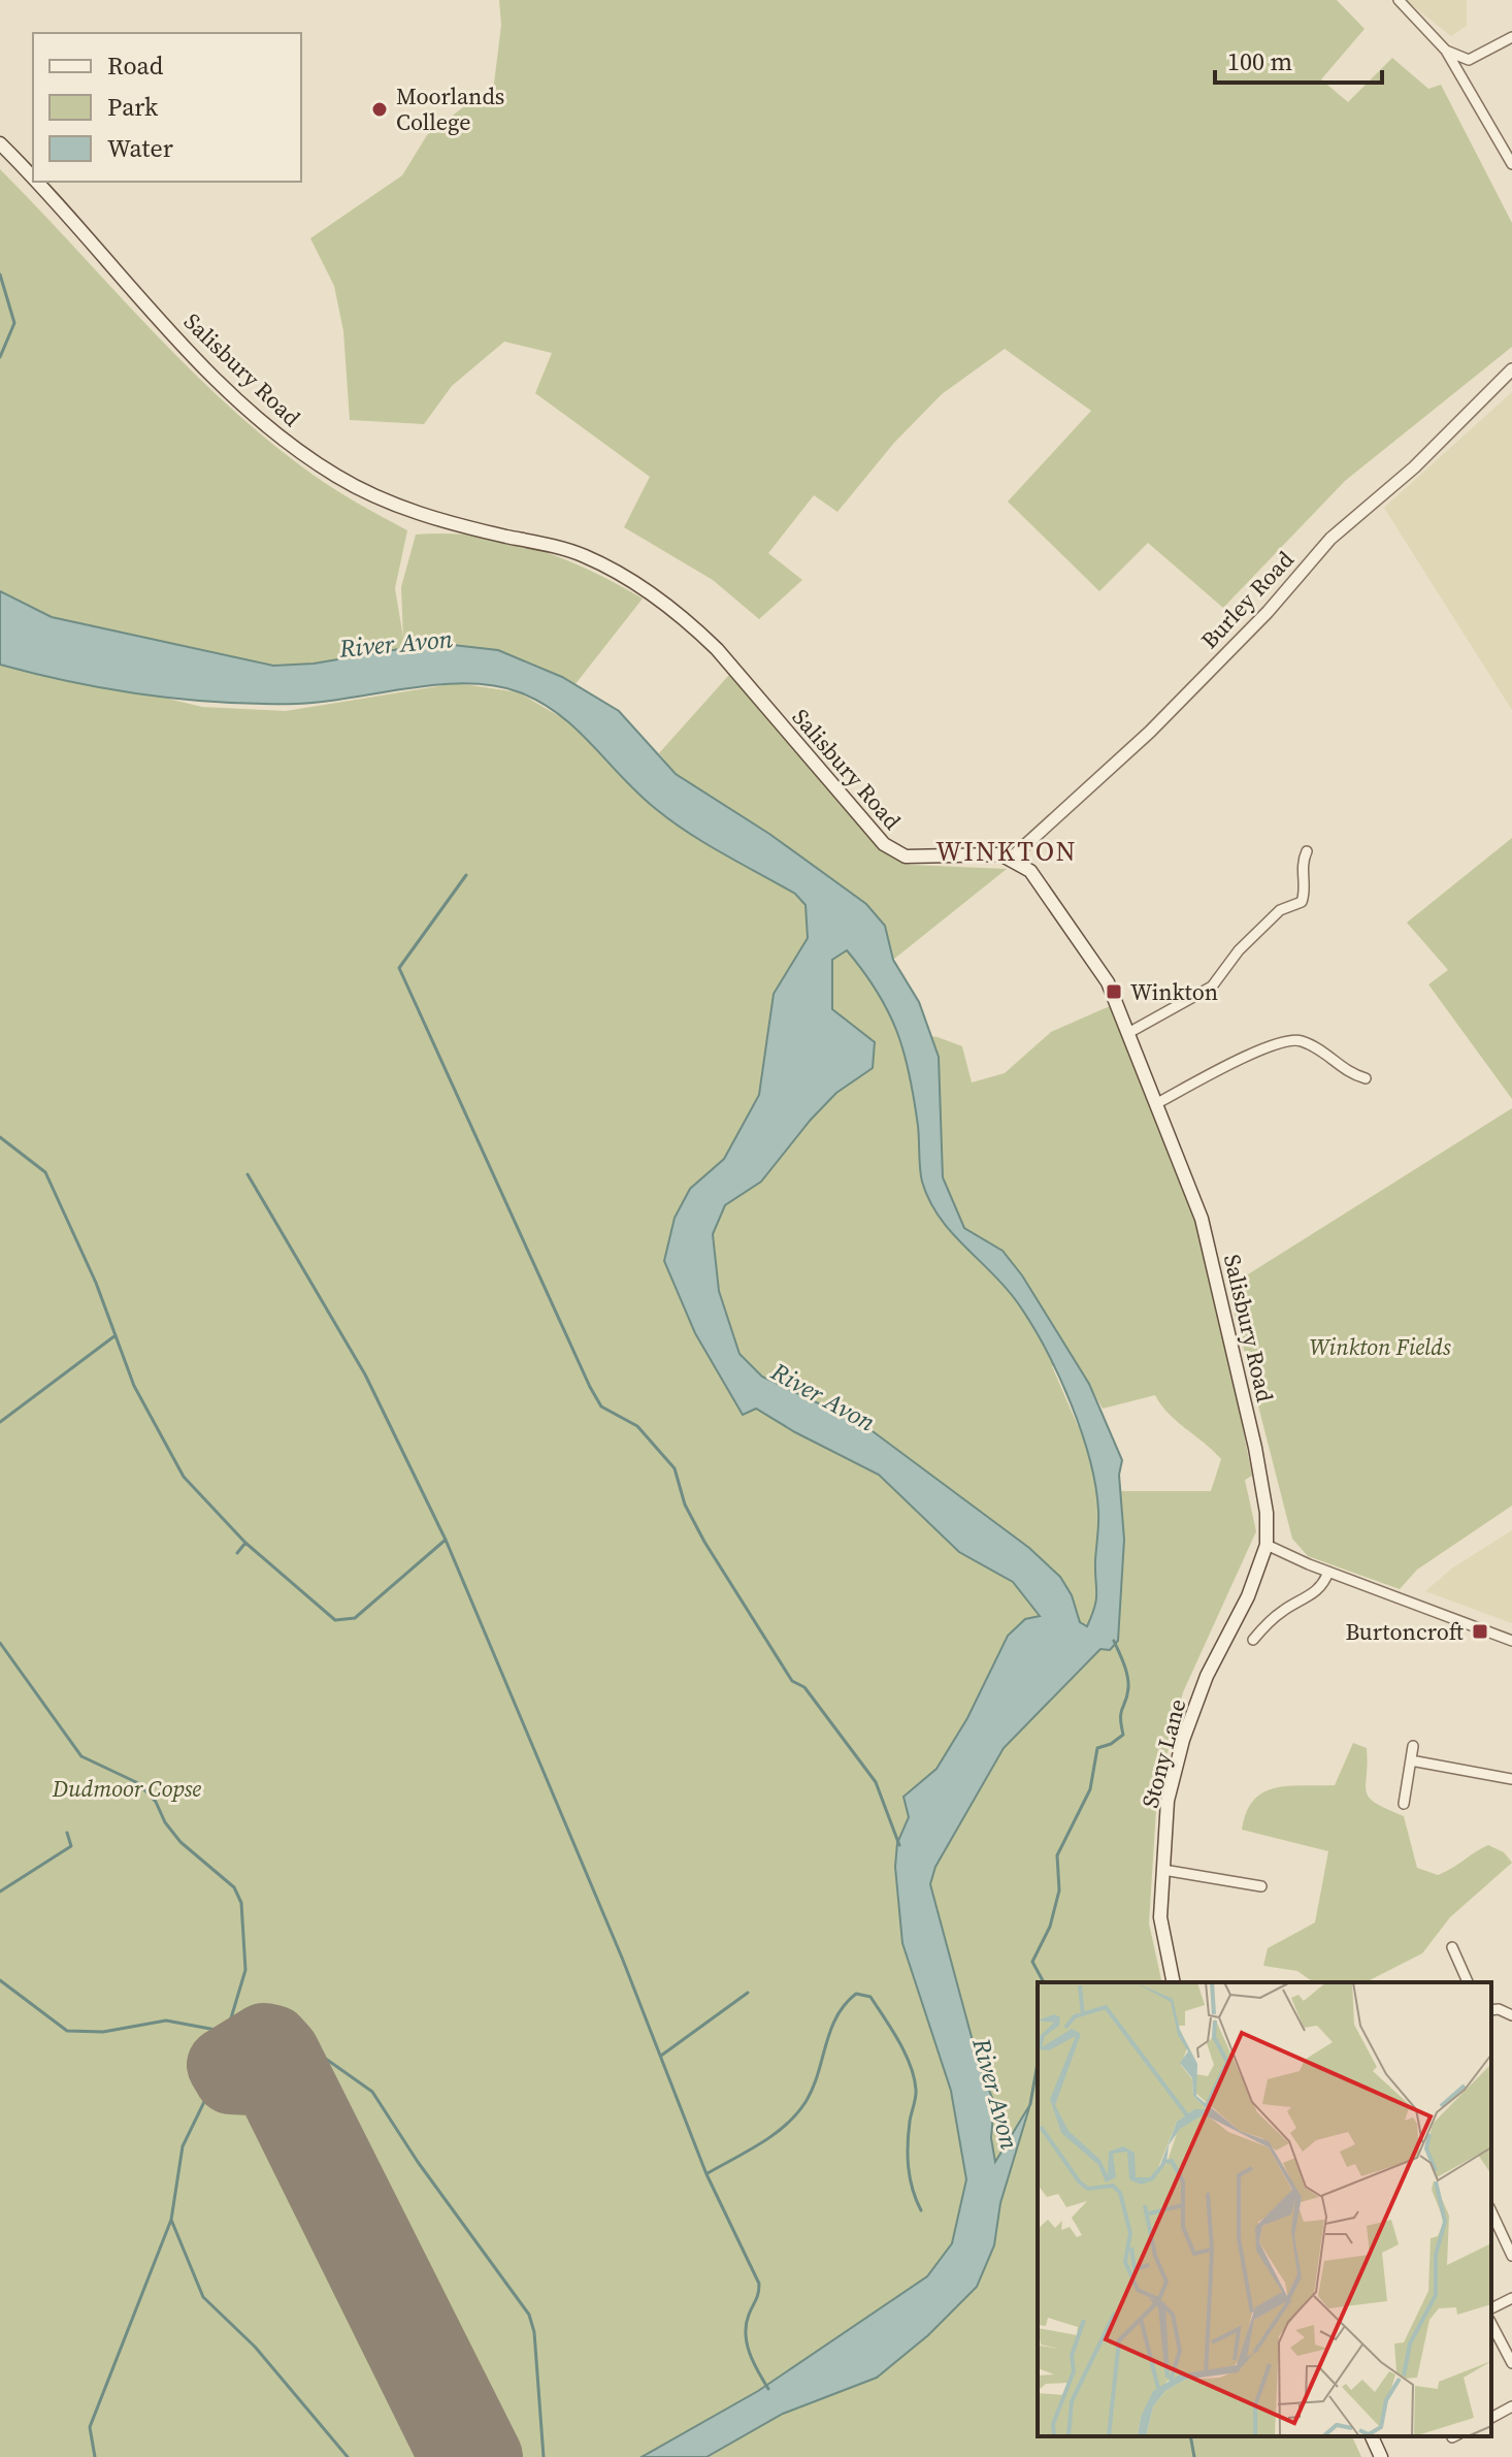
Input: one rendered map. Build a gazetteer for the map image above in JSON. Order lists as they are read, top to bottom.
{
  "streets": {
    "main road": ["Salisbury Road", "Stony Lane"],
    "street": ["Burley Road"]
  },
  "crossings": [
    ["Salisbury Road", "Burley Road"],
    ["Salisbury Road", "Stony Lane"]
  ],
  "districts": ["WINKTON"],
  "water": ["River Avon"],
  "parks": ["Winkton Fields", "Dudmoor Copse"],
  "places": {
    "other": ["Moorlands College"],
    "transit": ["Winkton", "Burtoncroft"]
  },
  "legend": ["Road", "Park", "Water"],
  "scale_bar": "100 m"
}
